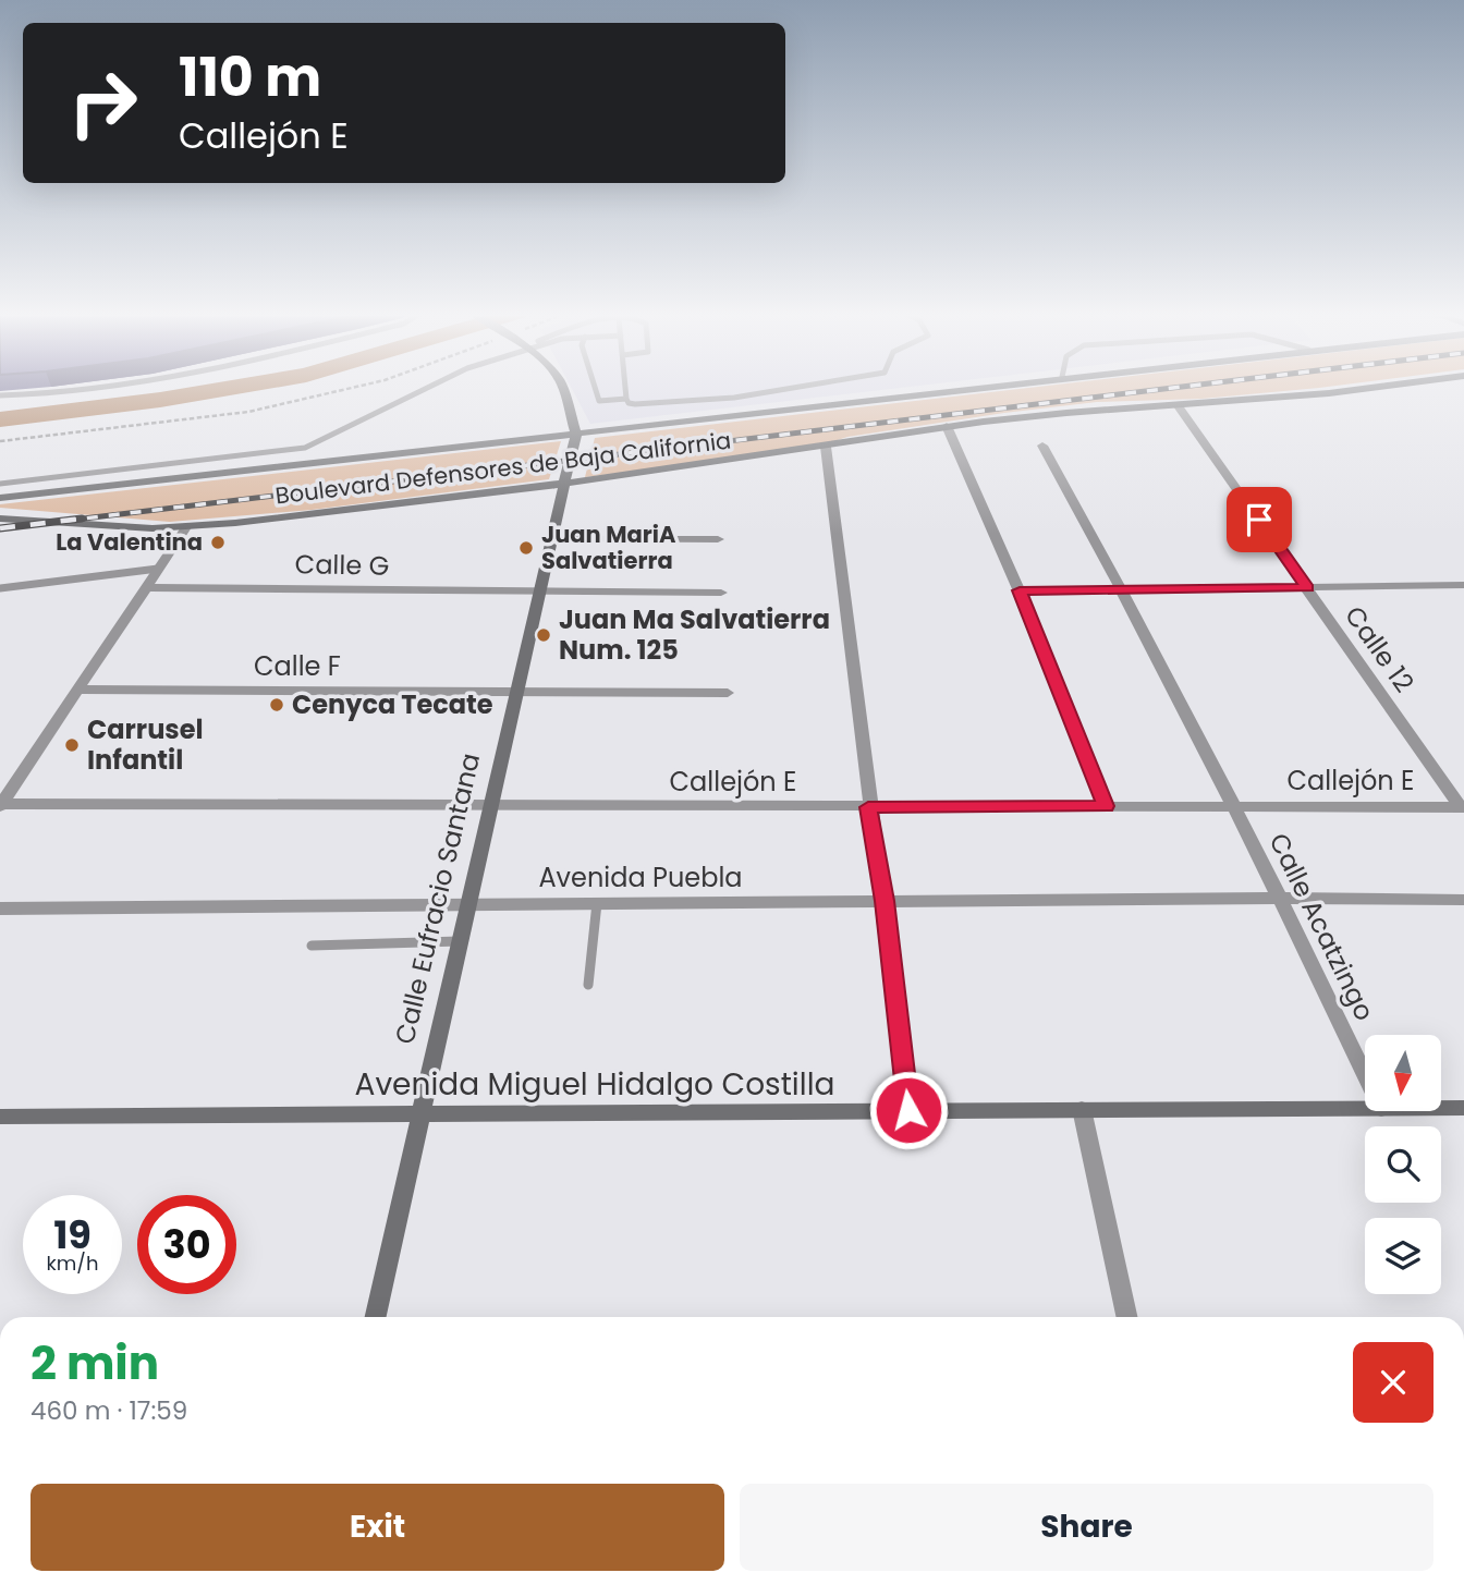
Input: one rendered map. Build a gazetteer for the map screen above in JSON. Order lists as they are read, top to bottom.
{
  "streets": {
    "main road": ["Boulevard Defensores de Baja California", "Calle Eufracio Santana", "Avenida Miguel Hidalgo Costilla"],
    "street": [
      "Calle G",
      "Calle 12",
      "Calle F",
      "Callejón E",
      "Avenida Puebla",
      "Calle Acatzingo"
    ]
  },
  "crossings": [
    ["Boulevard Defensores de Baja California", "Calle 12"],
    ["Boulevard Defensores de Baja California", "Calle Eufracio Santana"],
    ["Calle G", "Calle Eufracio Santana"],
    ["Calle 12", "Callejón E"],
    ["Calle F", "Calle Eufracio Santana"],
    ["Callejón E", "Calle Eufracio Santana"],
    ["Callejón E", "Calle Acatzingo"],
    ["Avenida Puebla", "Calle Eufracio Santana"],
    ["Avenida Puebla", "Calle Acatzingo"],
    ["Calle Eufracio Santana", "Avenida Miguel Hidalgo Costilla"]
  ],
  "places": [
    "La Valentina",
    "Juan MariA Salvatierra",
    "Juan Ma Salvatierra Num. 125",
    "Cenyca Tecate",
    "Carrusel Infantil"
  ],
  "north": "bottom",
  "page": {
    "turn": ["110 m", "Callejón E"],
    "speed": "19 km/h",
    "limit": "30",
    "heading": ["2 min", "460 m · 17:59"],
    "buttons": ["Exit", "Share"]
  }
}
